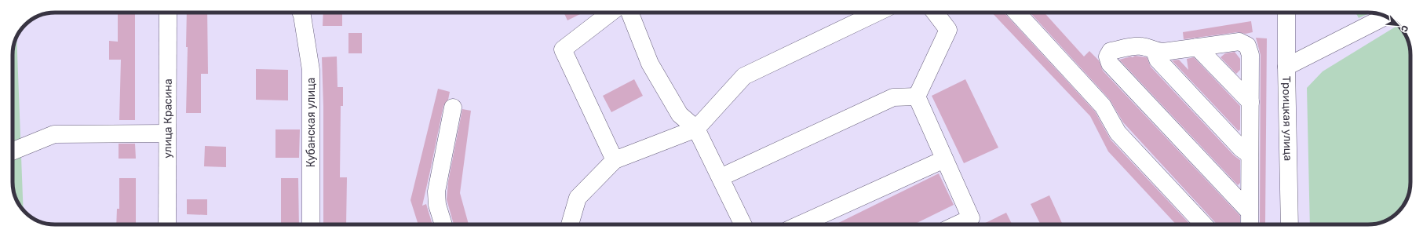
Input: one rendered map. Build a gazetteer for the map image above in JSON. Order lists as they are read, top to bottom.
{
  "streets": {
    "street": ["улица Красина", "Троицкая улица", "Кубанская улица"]
  },
  "north": "bottom right"
}
